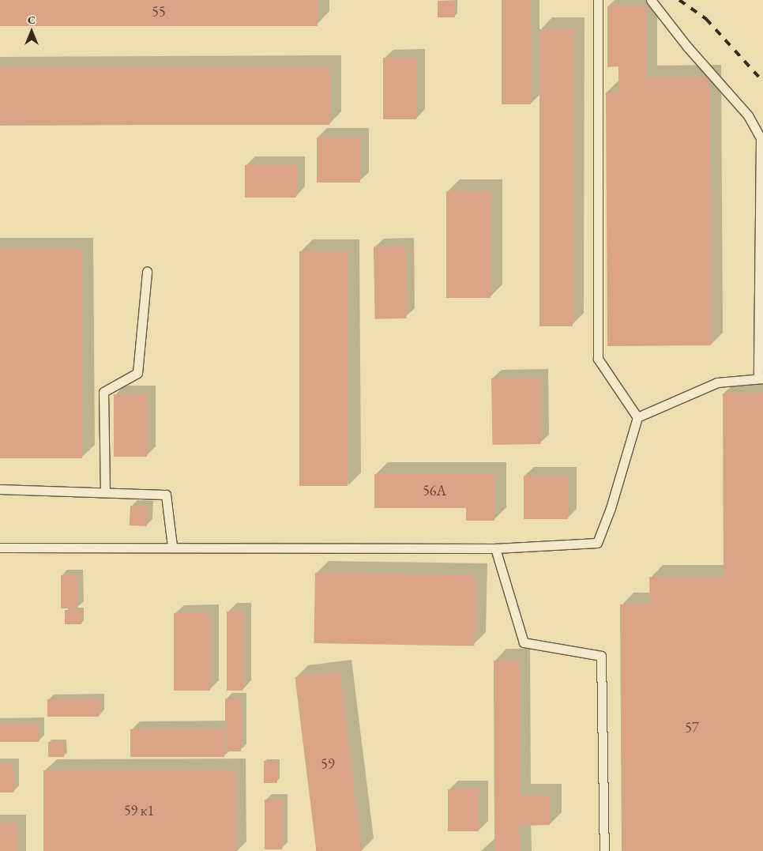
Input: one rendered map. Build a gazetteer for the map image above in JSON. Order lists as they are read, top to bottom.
{
  "house_numbers": [
    "55",
    "56А",
    "57",
    "59",
    "59 к1"
  ],
  "north": "top"
}
